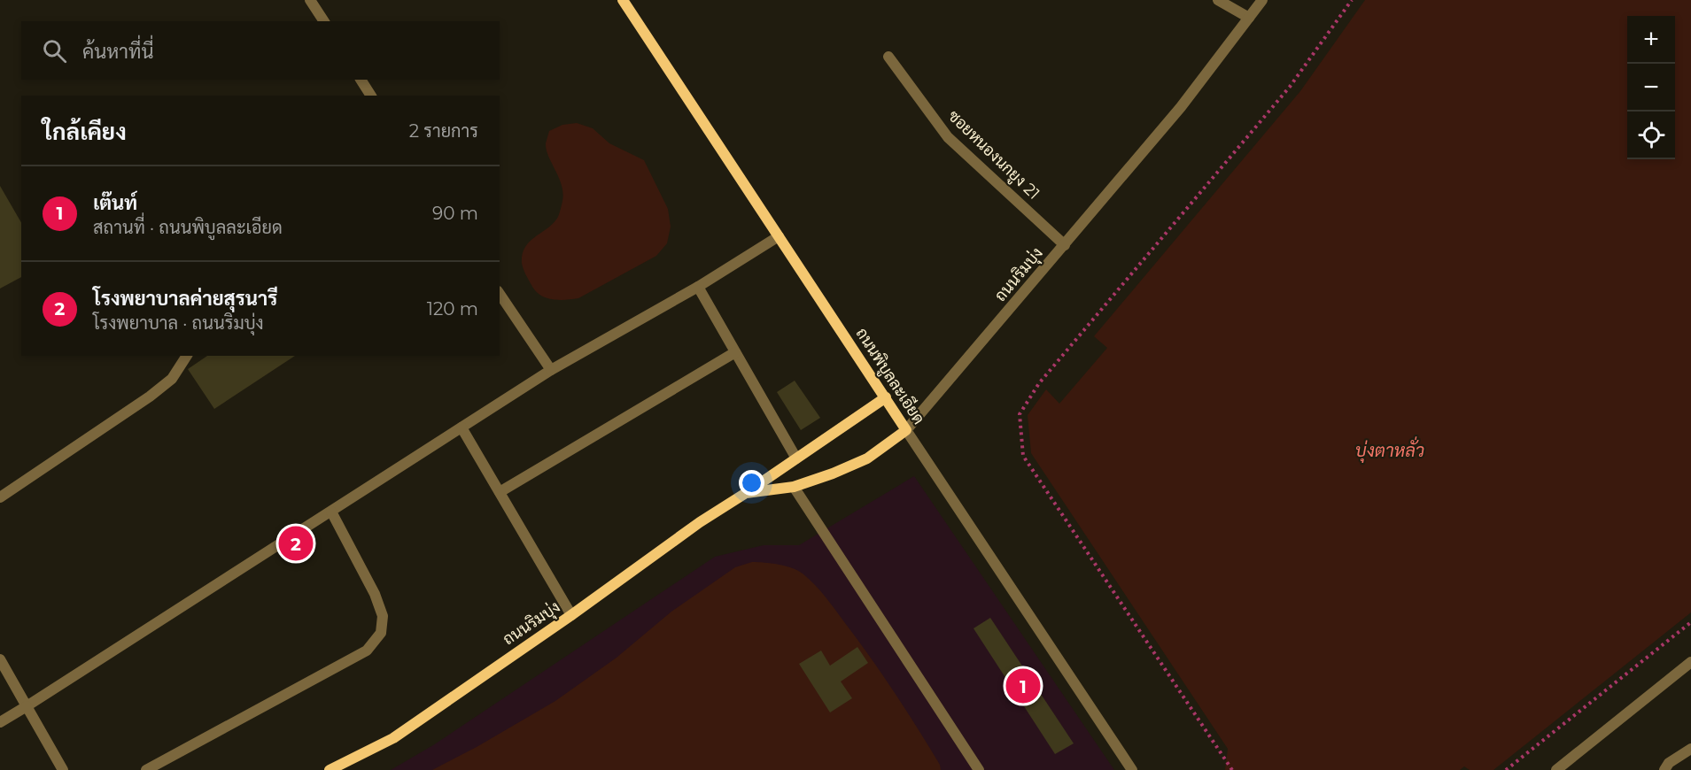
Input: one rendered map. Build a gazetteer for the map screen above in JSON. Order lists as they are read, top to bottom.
{
  "streets": {
    "main road": ["ถนนริมบุ่ง", "ถนนพิบูลละเอียด"],
    "street": ["ซอยหนองนกยูง 21"]
  },
  "crossings": [
    ["ซอยหนองนกยูง 21", "ถนนริมบุ่ง"],
    ["ถนนริมบุ่ง", "ถนนพิบูลละเอียด"]
  ],
  "water": ["บุ่งตาหลั่ว"],
  "page": {
    "map_buttons": ["+", "−"],
    "search": "ค้นหาที่นี่",
    "heading": ["ใกล้เคียง", "2 รายการ"],
    "list": [
      {
        "mark": "1",
        "name": "เต๊นท์",
        "note": "สถานที่ · ถนนพิบูลละเอียด",
        "value": "90 m"
      },
      {
        "mark": "2",
        "name": "โรงพยาบาลค่ายสุรนารี",
        "note": "โรงพยาบาล · ถนนริมบุ่ง",
        "value": "120 m"
      }
    ],
    "pins": ["2", "1"]
  }
}
